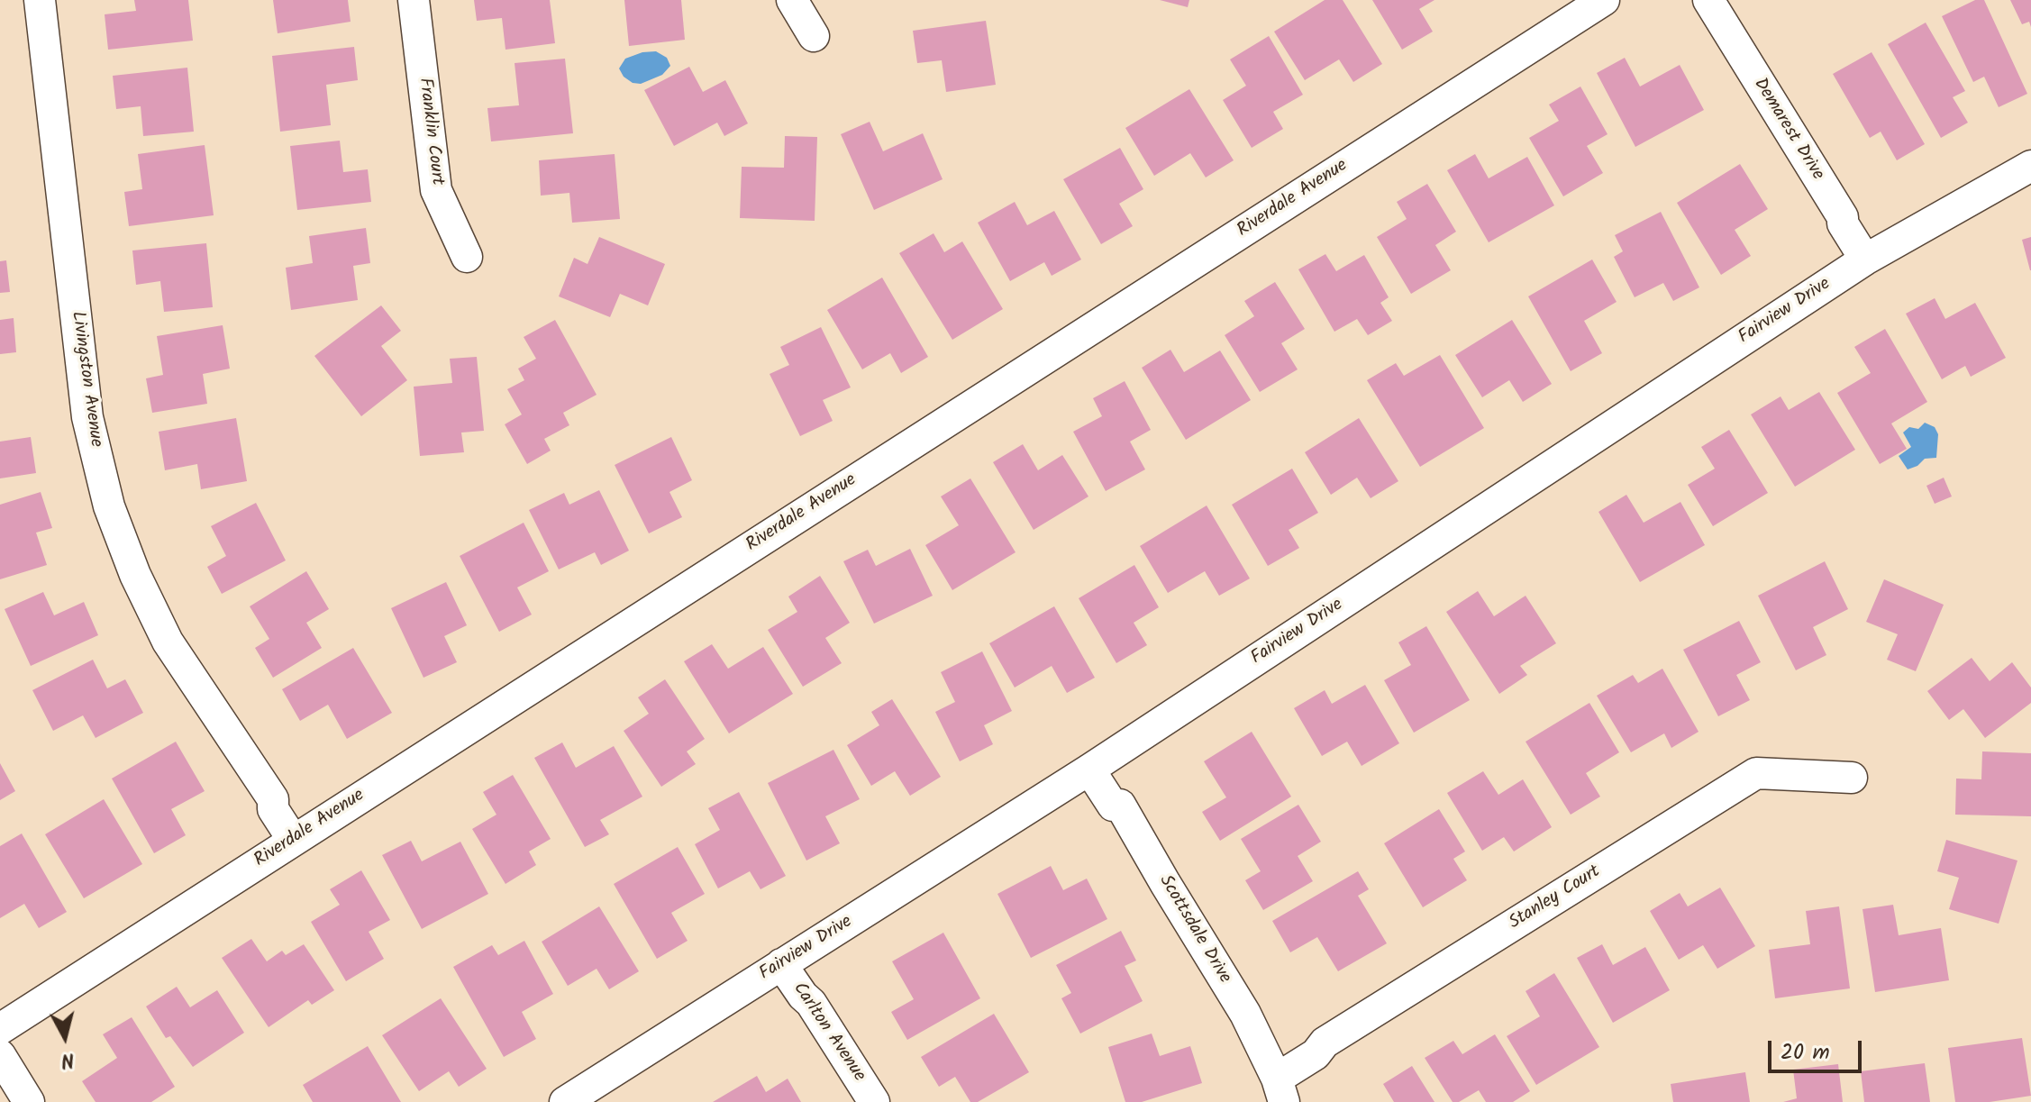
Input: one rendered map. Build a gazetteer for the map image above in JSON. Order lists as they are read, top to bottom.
{
  "streets": {
    "street": [
      "Demarest Drive",
      "Franklin Court",
      "Riverdale Avenue",
      "Fairview Drive",
      "Livingston Avenue",
      "Stanley Court",
      "Scottsdale Drive",
      "Carlton Avenue"
    ]
  },
  "crossings": [
    ["Demarest Drive", "Fairview Drive"],
    ["Riverdale Avenue", "Livingston Avenue"],
    ["Fairview Drive", "Scottsdale Drive"],
    ["Fairview Drive", "Carlton Avenue"],
    ["Stanley Court", "Scottsdale Drive"]
  ],
  "scale_bar": "20 m",
  "north": "bottom"
}
